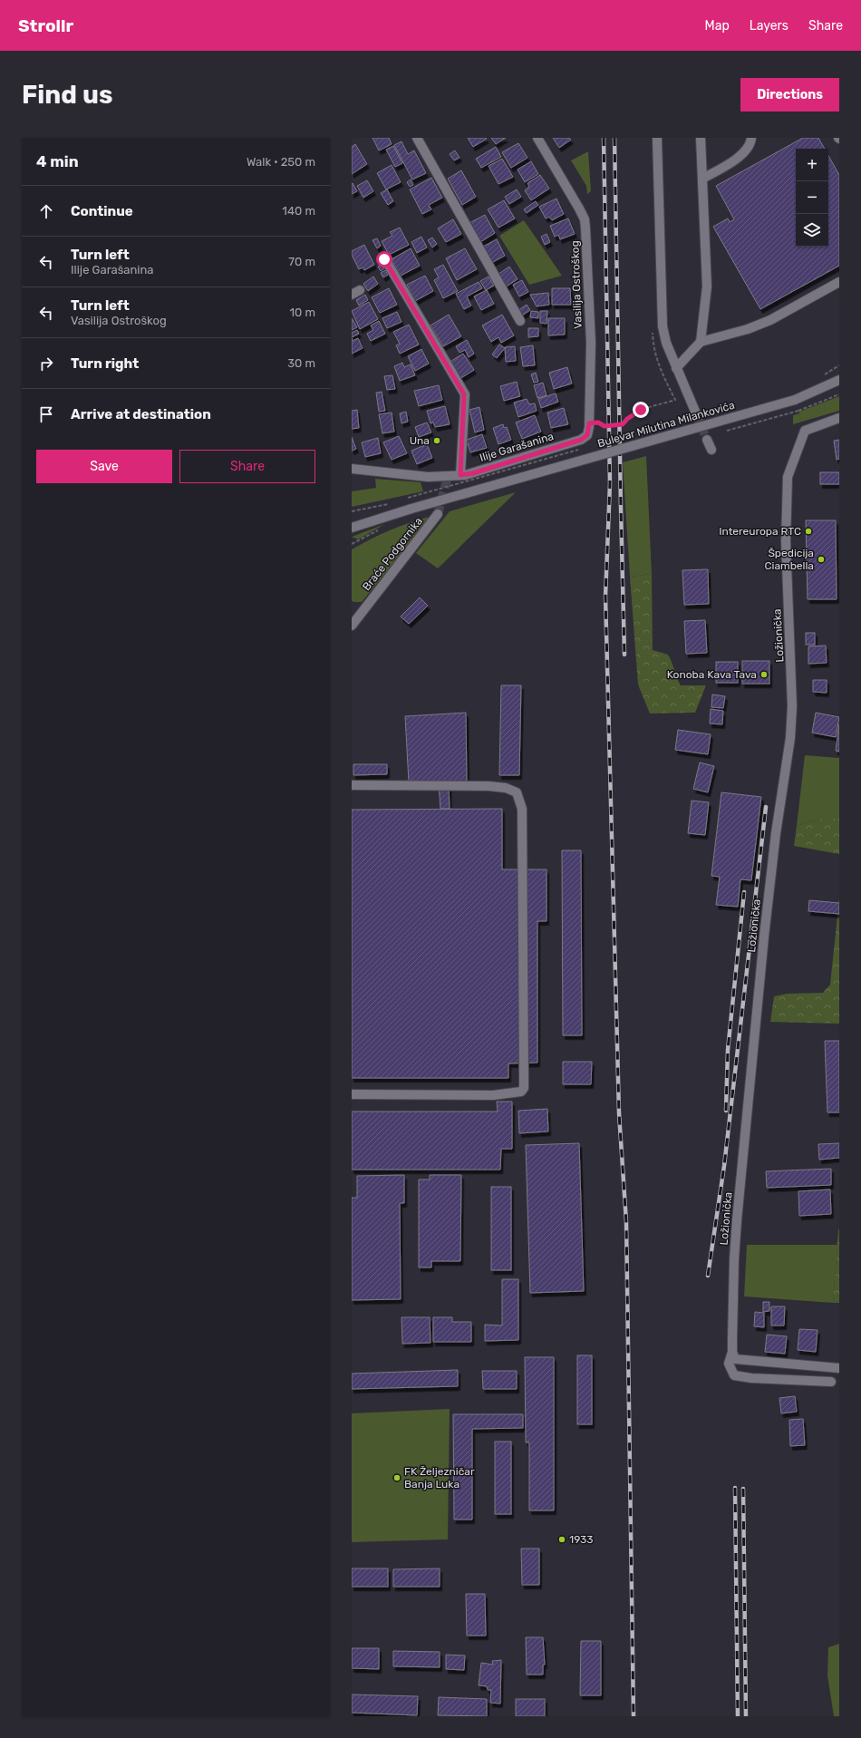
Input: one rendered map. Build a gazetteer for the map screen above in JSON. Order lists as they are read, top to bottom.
{
  "streets": {
    "street": [
      "Vasilija Ostroškog",
      "Bulevar Milutina Milankovića",
      "Ilije Garašanina",
      "Braće Podgornika",
      "Ložionička"
    ]
  },
  "crossings": [
    ["Vasilija Ostroškog", "Ilije Garašanina"]
  ],
  "places": [
    "Una",
    "Intereuropa RTC",
    "Špedicija Ciambella",
    "Konoba Kava Tava",
    "FK Željezničar Banja Luka",
    "1933"
  ],
  "page": {
    "header": "Strollr",
    "nav": ["Map", "Layers", "Share"],
    "buttons": [
      "Directions",
      ["Save", "Share"]
    ],
    "title": "Find us",
    "heading": ["4 min", "Walk · 250 m"],
    "map_buttons": ["+", "−"],
    "list": [
      ["Continue", "140 m"],
      ["Turn left", "Ilije Garašanina", "70 m"],
      ["Turn left", "Vasilija Ostroškog", "10 m"],
      ["Turn right", "30 m"],
      "Arrive at destination"
    ]
  }
}
